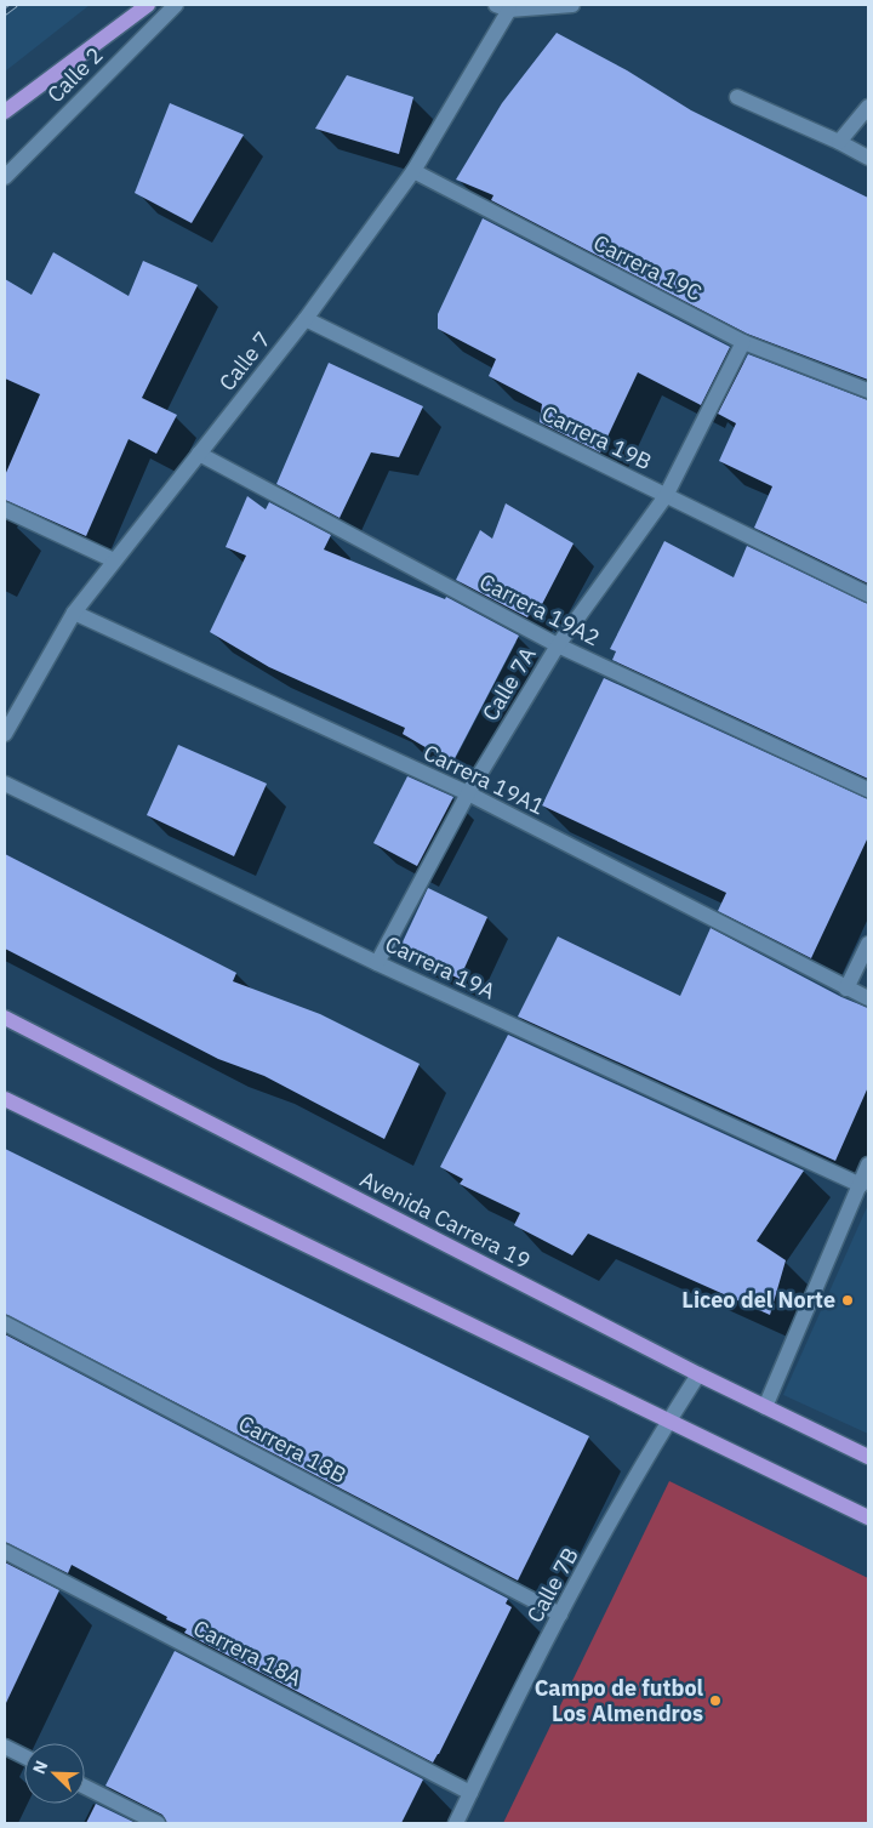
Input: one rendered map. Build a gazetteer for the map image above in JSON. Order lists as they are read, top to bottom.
{
  "streets": {
    "main road": ["Avenida Carrera 19"],
    "street": [
      "Calle 2",
      "Carrera 19C",
      "Calle 7",
      "Carrera 19B",
      "Carrera 19A2",
      "Calle 7A",
      "Carrera 19A1",
      "Carrera 19A",
      "Carrera 18B",
      "Calle 7B",
      "Carrera 18A"
    ]
  },
  "crossings": [
    ["Carrera 19C", "Calle 7"],
    ["Carrera 19C", "Calle 7A"],
    ["Calle 7", "Carrera 19B"],
    ["Calle 7", "Carrera 19A2"],
    ["Calle 7", "Carrera 19A1"],
    ["Carrera 19B", "Calle 7A"],
    ["Carrera 19A2", "Calle 7A"],
    ["Calle 7A", "Carrera 19A1"],
    ["Calle 7A", "Carrera 19A"],
    ["Avenida Carrera 19", "Calle 7B"],
    ["Carrera 18B", "Calle 7B"],
    ["Calle 7B", "Carrera 18A"]
  ],
  "places": ["Liceo del Norte", "Campo de futbol Los Almendros"],
  "north": "top left"
}
